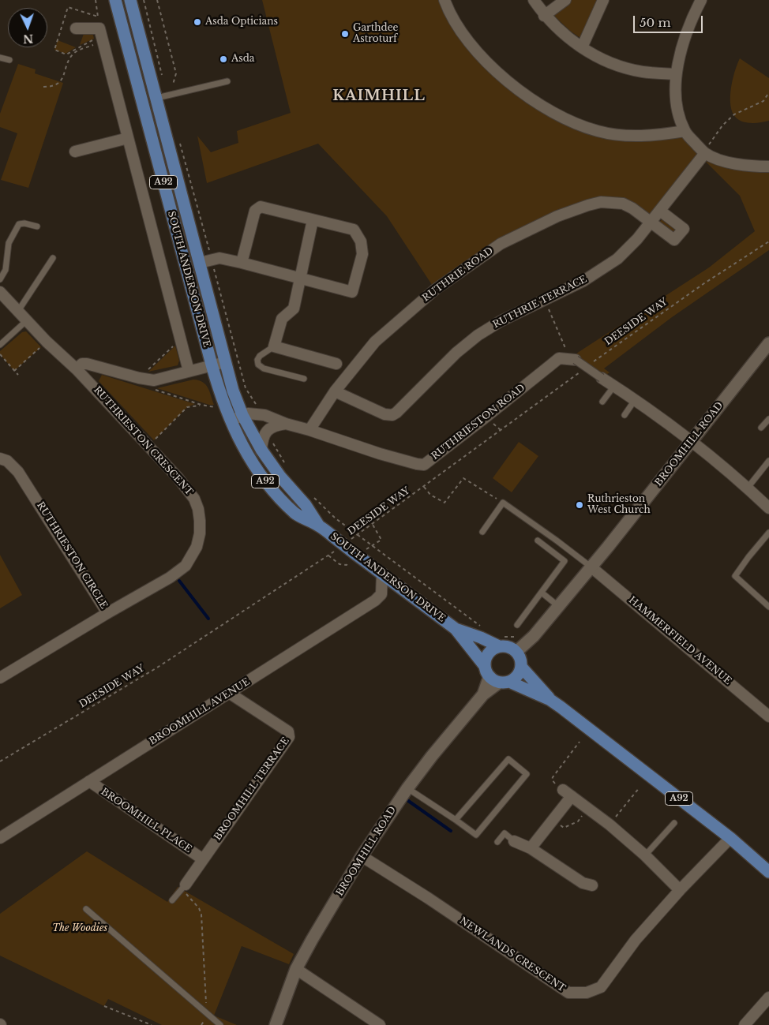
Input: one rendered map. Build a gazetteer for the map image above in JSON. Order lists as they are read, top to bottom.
{
  "streets": {
    "main road": ["A92", "SOUTH ANDERSON DRIVE"],
    "street": [
      "RUTHRIE ROAD",
      "RUTHRIE TERRACE",
      "RUTHRIESTON ROAD",
      "RUTHRIESTON CRESCENT",
      "BROOMHILL ROAD",
      "RUTHRIESTON CIRCLE",
      "HAMMERFIELD AVENUE",
      "BROOMHILL AVENUE",
      "BROOMHILL TERRACE",
      "BROOMHILL PLACE",
      "NEWLANDS CRESCENT"
    ],
    "path": ["DEESIDE WAY"]
  },
  "crossings": [
    ["A92", "SOUTH ANDERSON DRIVE"],
    ["A92", "BROOMHILL ROAD"],
    ["A92", "NEWLANDS CRESCENT"],
    ["RUTHRIE ROAD", "RUTHRIE TERRACE"],
    ["RUTHRIE ROAD", "RUTHRIESTON ROAD"],
    ["SOUTH ANDERSON DRIVE", "RUTHRIESTON ROAD"],
    ["SOUTH ANDERSON DRIVE", "BROOMHILL AVENUE"],
    ["RUTHRIESTON CRESCENT", "RUTHRIESTON CIRCLE"],
    ["BROOMHILL ROAD", "HAMMERFIELD AVENUE"],
    ["BROOMHILL ROAD", "NEWLANDS CRESCENT"],
    ["BROOMHILL AVENUE", "BROOMHILL TERRACE"],
    ["BROOMHILL AVENUE", "BROOMHILL PLACE"],
    ["BROOMHILL TERRACE", "BROOMHILL PLACE"]
  ],
  "districts": ["KAIMHILL"],
  "parks": ["The Woodies"],
  "places": [
    "Asda Opticians",
    "Garthdee Astroturf",
    "Asda",
    "Ruthrieston West Church"
  ],
  "scale_bar": "50 m",
  "north": "bottom"
}
